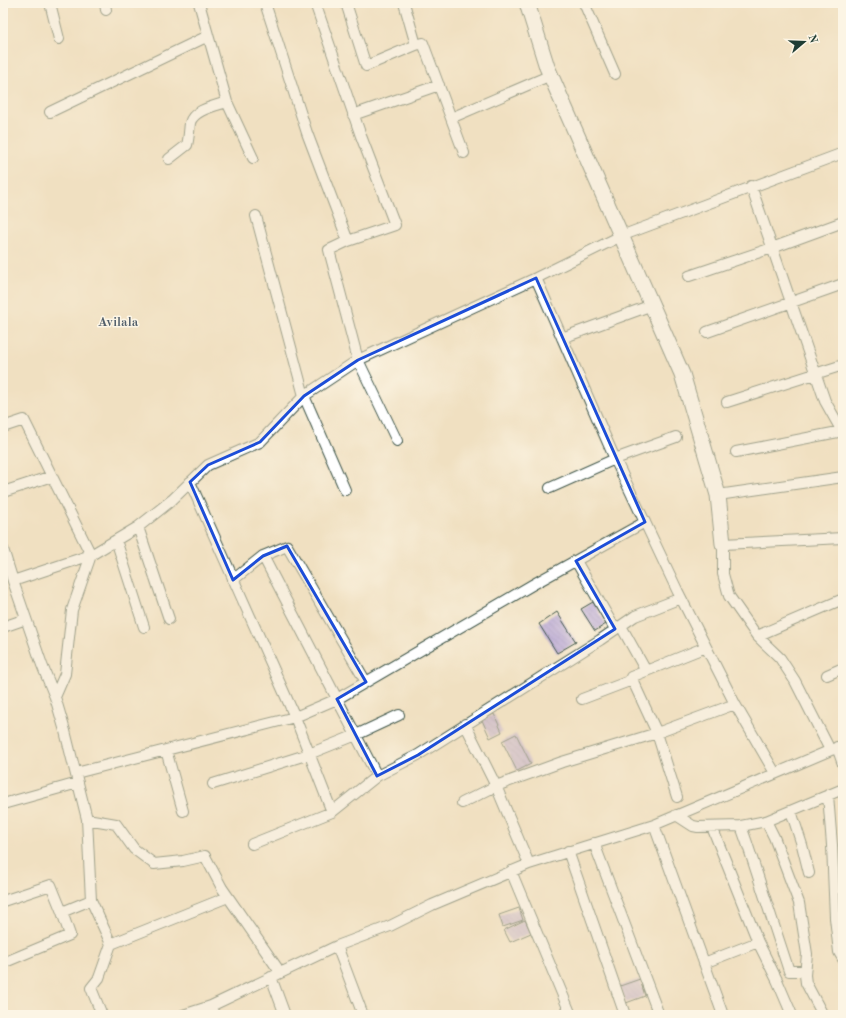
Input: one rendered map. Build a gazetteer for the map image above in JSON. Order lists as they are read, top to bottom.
{
  "districts": ["Avilala"],
  "north": "right"
}
